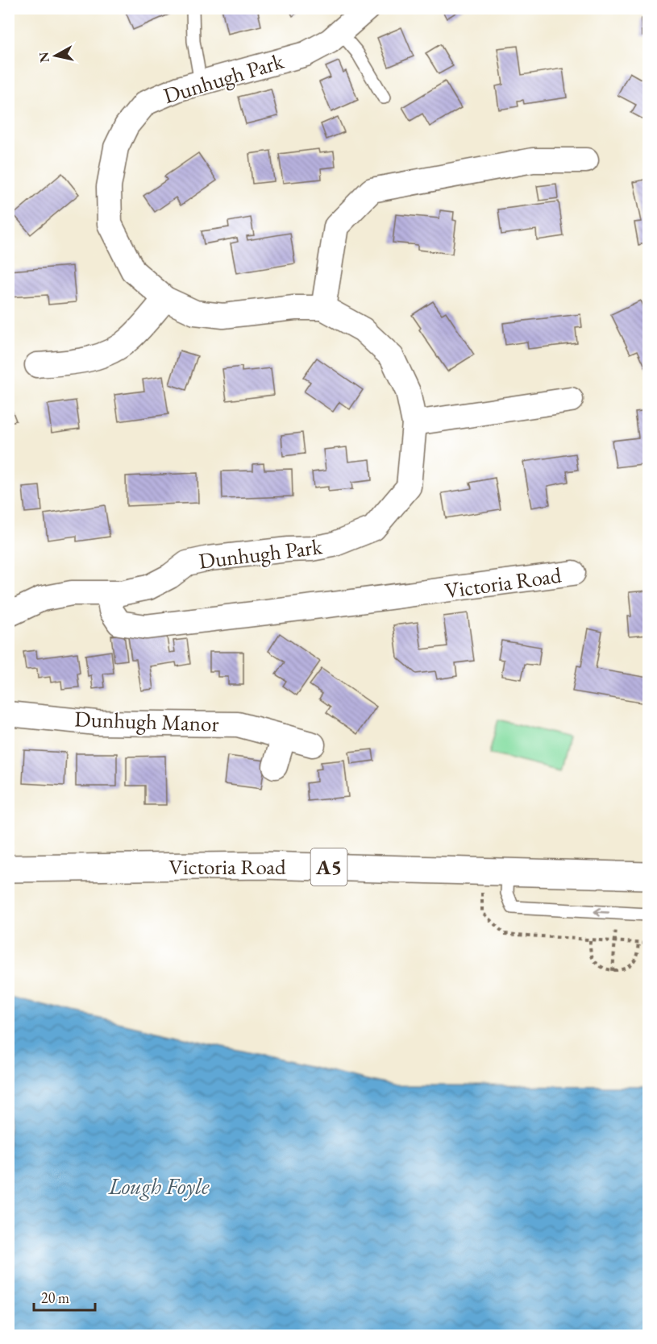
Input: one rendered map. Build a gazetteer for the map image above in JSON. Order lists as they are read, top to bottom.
{
  "streets": {
    "highway": ["Victoria Road", "A5"],
    "street": ["Dunhugh Park", "Dunhugh Manor"]
  },
  "crossings": [
    ["Dunhugh Park", "Victoria Road"]
  ],
  "water": ["Lough Foyle"],
  "scale_bar": "20 m",
  "north": "left"
}
